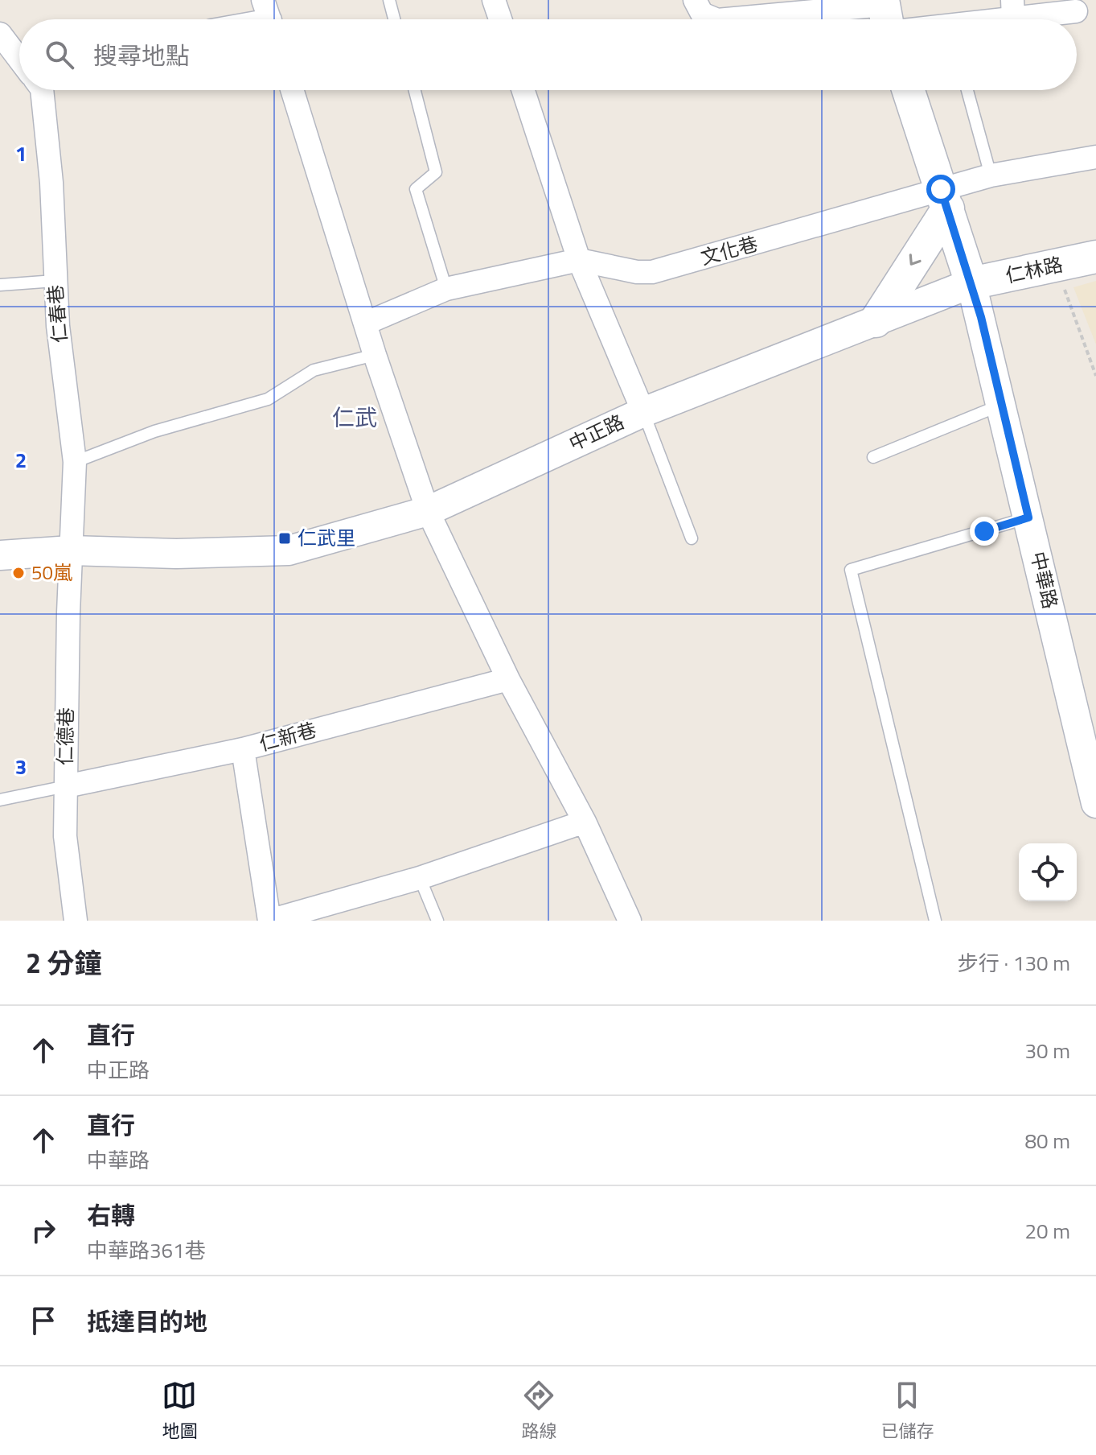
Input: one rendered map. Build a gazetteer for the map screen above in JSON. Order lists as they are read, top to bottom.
{
  "streets": {
    "main road": ["仁林路"],
    "street": [
      "文化巷",
      "仁春巷",
      "中正路",
      "中華路",
      "仁德巷",
      "仁新巷"
    ]
  },
  "crossings": [
    ["仁林路", "中正路"],
    ["仁林路", "中華路"],
    ["仁春巷", "中正路"],
    ["仁春巷", "仁德巷"],
    ["中正路", "中華路"],
    ["中正路", "仁德巷"],
    ["仁德巷", "仁新巷"]
  ],
  "districts": ["仁武"],
  "places": {
    "transit": ["仁武里"],
    "other": ["50嵐"]
  },
  "page": {
    "search": "搜尋地點",
    "heading": ["2 分鐘", "步行 · 130 m"],
    "list": [
      ["直行", "中正路", "30 m"],
      ["直行", "中華路", "80 m"],
      ["右轉", "中華路361巷", "20 m"],
      "抵達目的地"
    ],
    "nav": ["地圖", "路線", "已儲存"]
  },
  "grid": {
    "rows": ["1", "2", "3"]
  }
}
